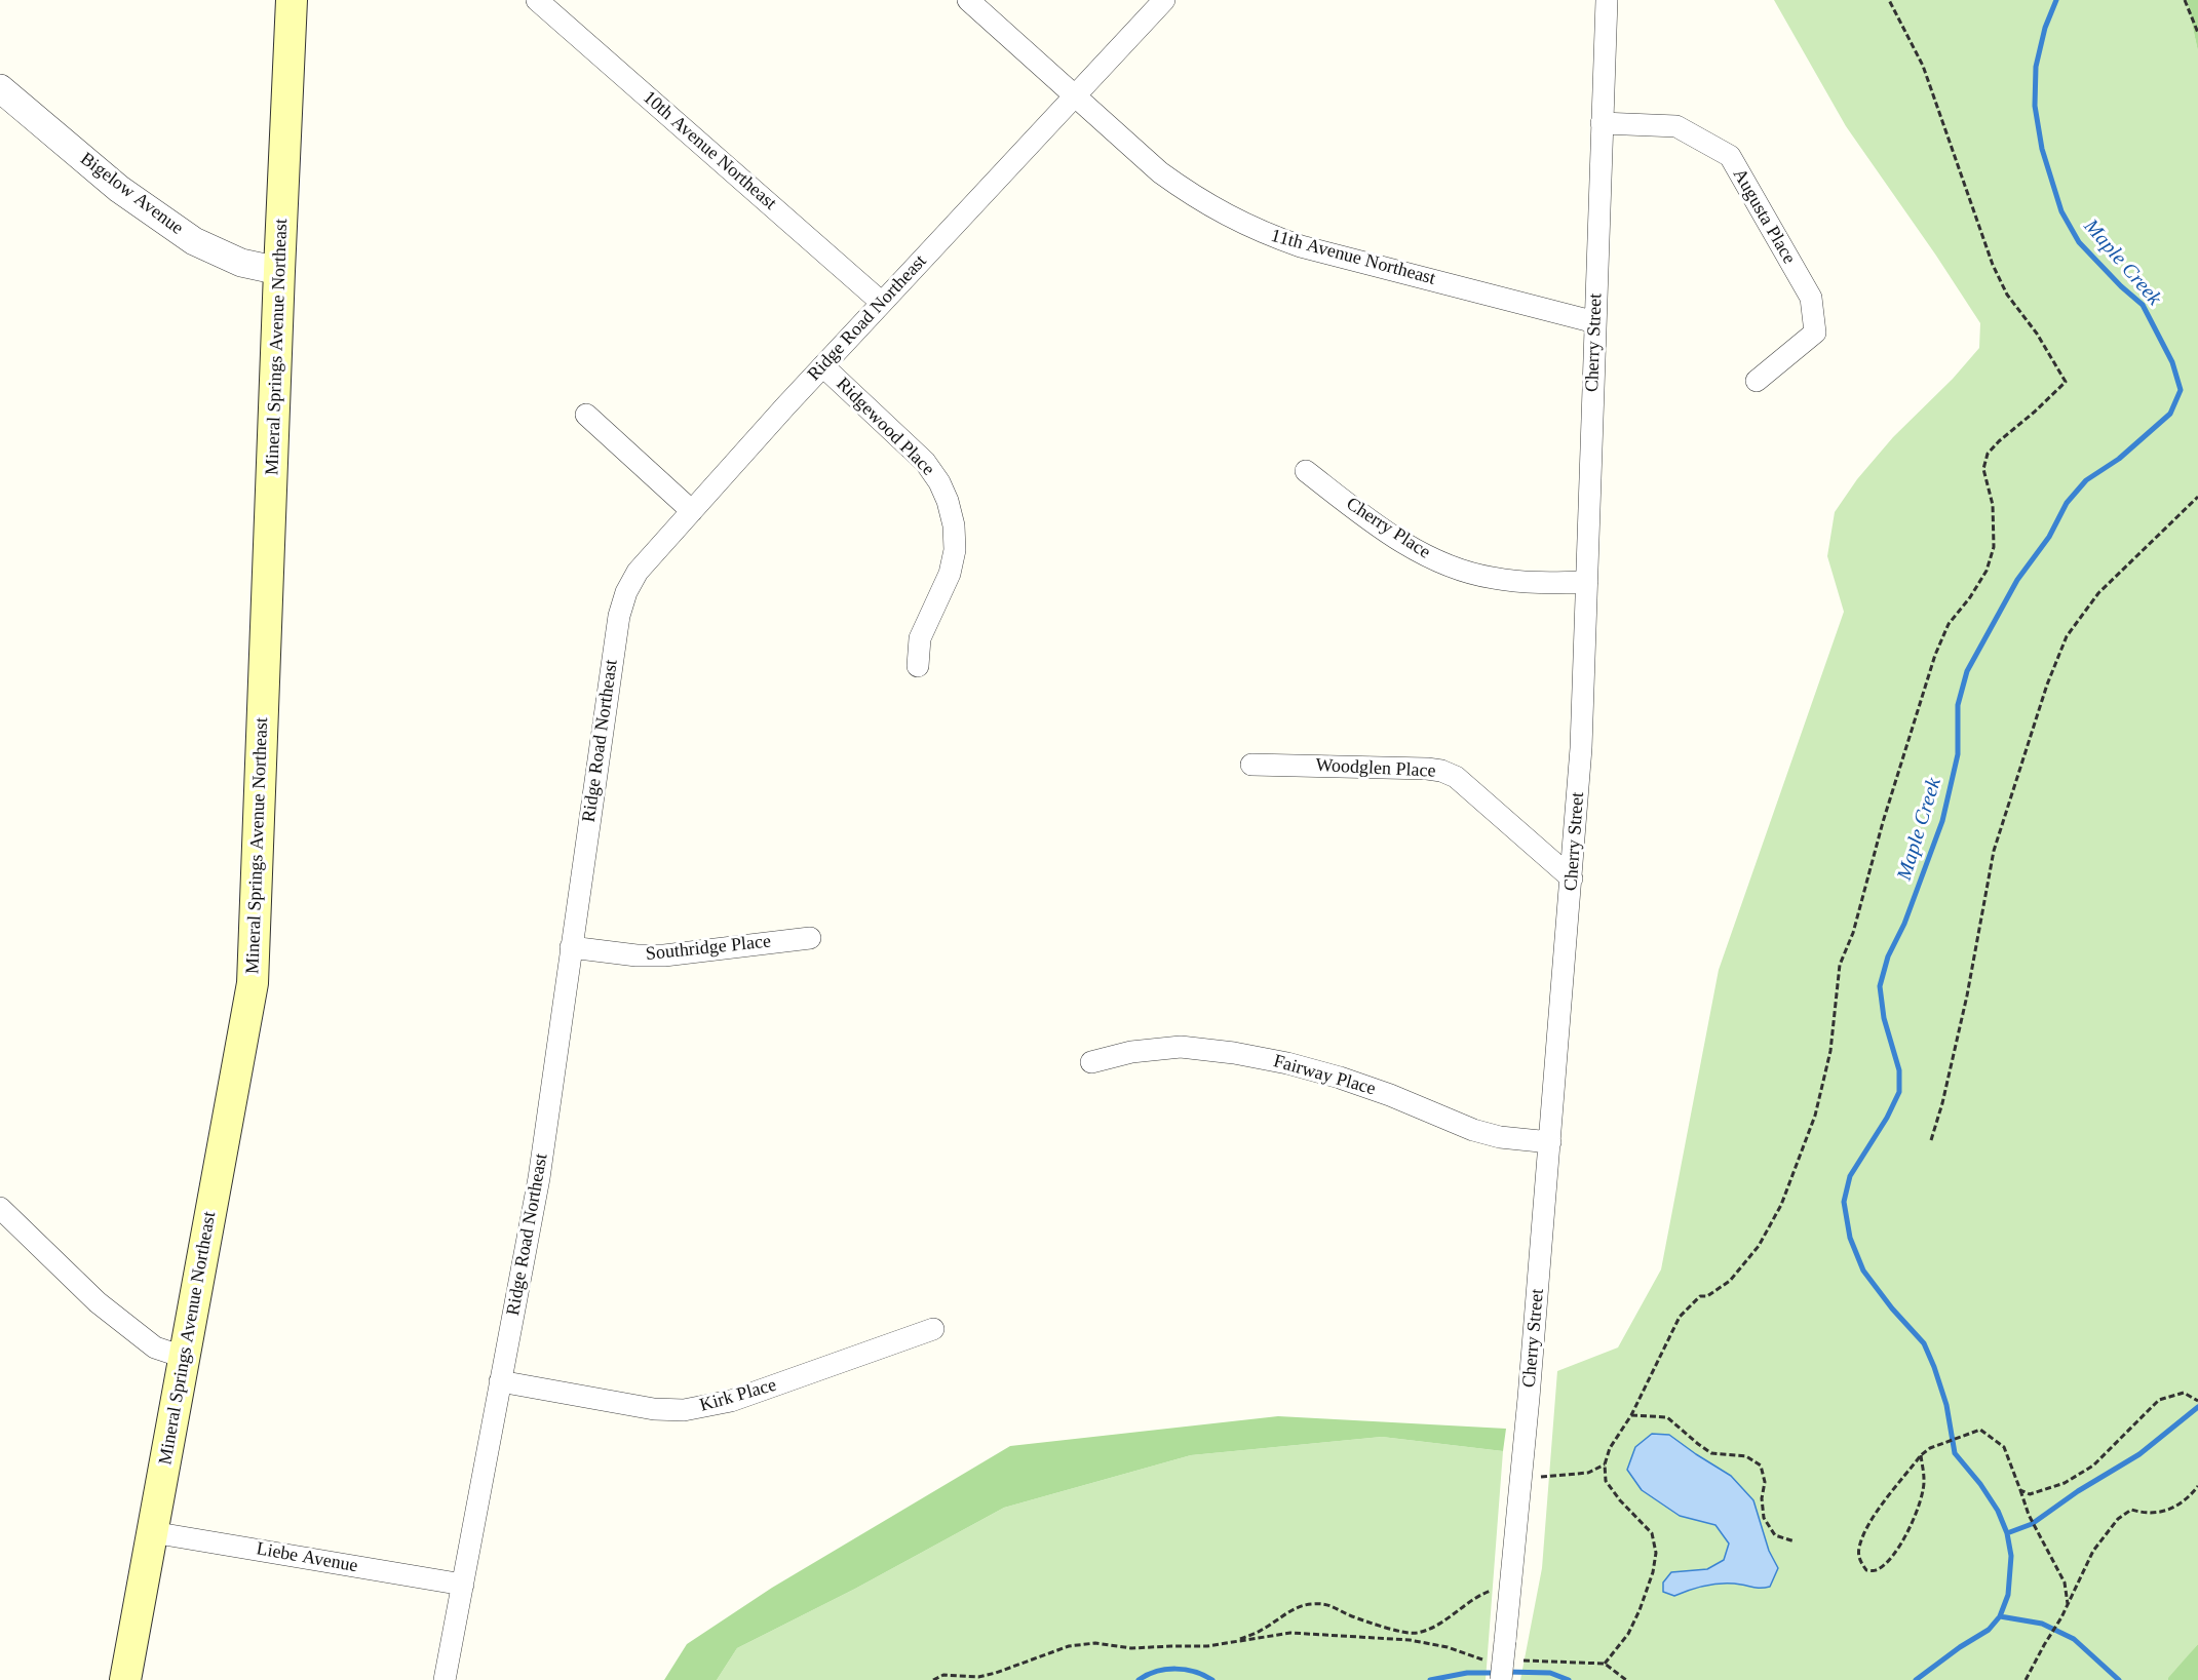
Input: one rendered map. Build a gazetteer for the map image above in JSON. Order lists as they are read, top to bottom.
{
  "streets": {
    "main road": ["Mineral Springs Avenue Northeast"],
    "street": [
      "10th Avenue Northeast",
      "Bigelow Avenue",
      "Augusta Place",
      "11th Avenue Northeast",
      "Ridge Road Northeast",
      "Cherry Street",
      "Ridgewood Place",
      "Cherry Place",
      "Woodglen Place",
      "Southridge Place",
      "Fairway Place",
      "Kirk Place",
      "Liebe Avenue"
    ]
  },
  "crossings": [
    ["10th Avenue Northeast", "Ridge Road Northeast"],
    ["Bigelow Avenue", "Mineral Springs Avenue Northeast"],
    ["Augusta Place", "Cherry Street"],
    ["11th Avenue Northeast", "Ridge Road Northeast"],
    ["11th Avenue Northeast", "Cherry Street"],
    ["Ridge Road Northeast", "Ridgewood Place"],
    ["Ridge Road Northeast", "Southridge Place"],
    ["Ridge Road Northeast", "Kirk Place"],
    ["Ridge Road Northeast", "Liebe Avenue"],
    ["Cherry Street", "Cherry Place"],
    ["Cherry Street", "Woodglen Place"],
    ["Cherry Street", "Fairway Place"],
    ["Mineral Springs Avenue Northeast", "Liebe Avenue"]
  ],
  "water": ["Maple Creek"]
}
